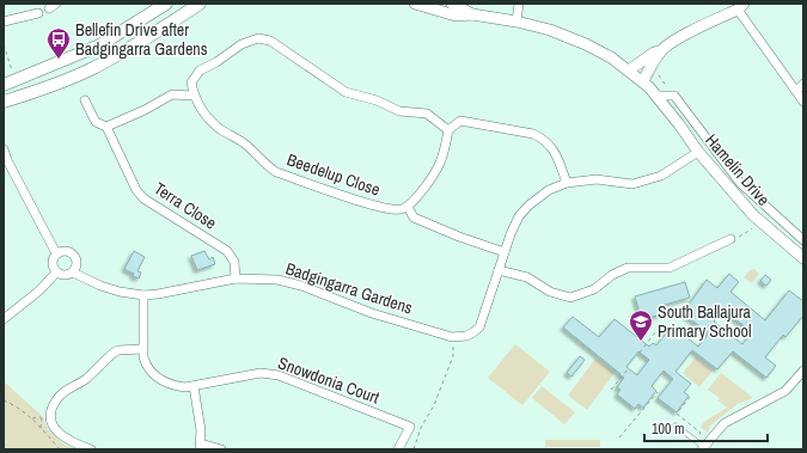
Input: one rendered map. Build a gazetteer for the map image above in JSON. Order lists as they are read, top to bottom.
{
  "streets": {
    "street": [
      "Hamelin Drive",
      "Beedelup Close",
      "Terra Close",
      "Badgingarra Gardens",
      "Snowdonia Court"
    ]
  },
  "crossings": [
    ["Terra Close", "Badgingarra Gardens"],
    ["Badgingarra Gardens", "Snowdonia Court"]
  ],
  "places": {
    "bus stop": ["Bellefin Drive after Badgingarra Gardens"],
    "school or university": ["South Ballajura Primary School"]
  },
  "scale_bar": "100 m"
}
